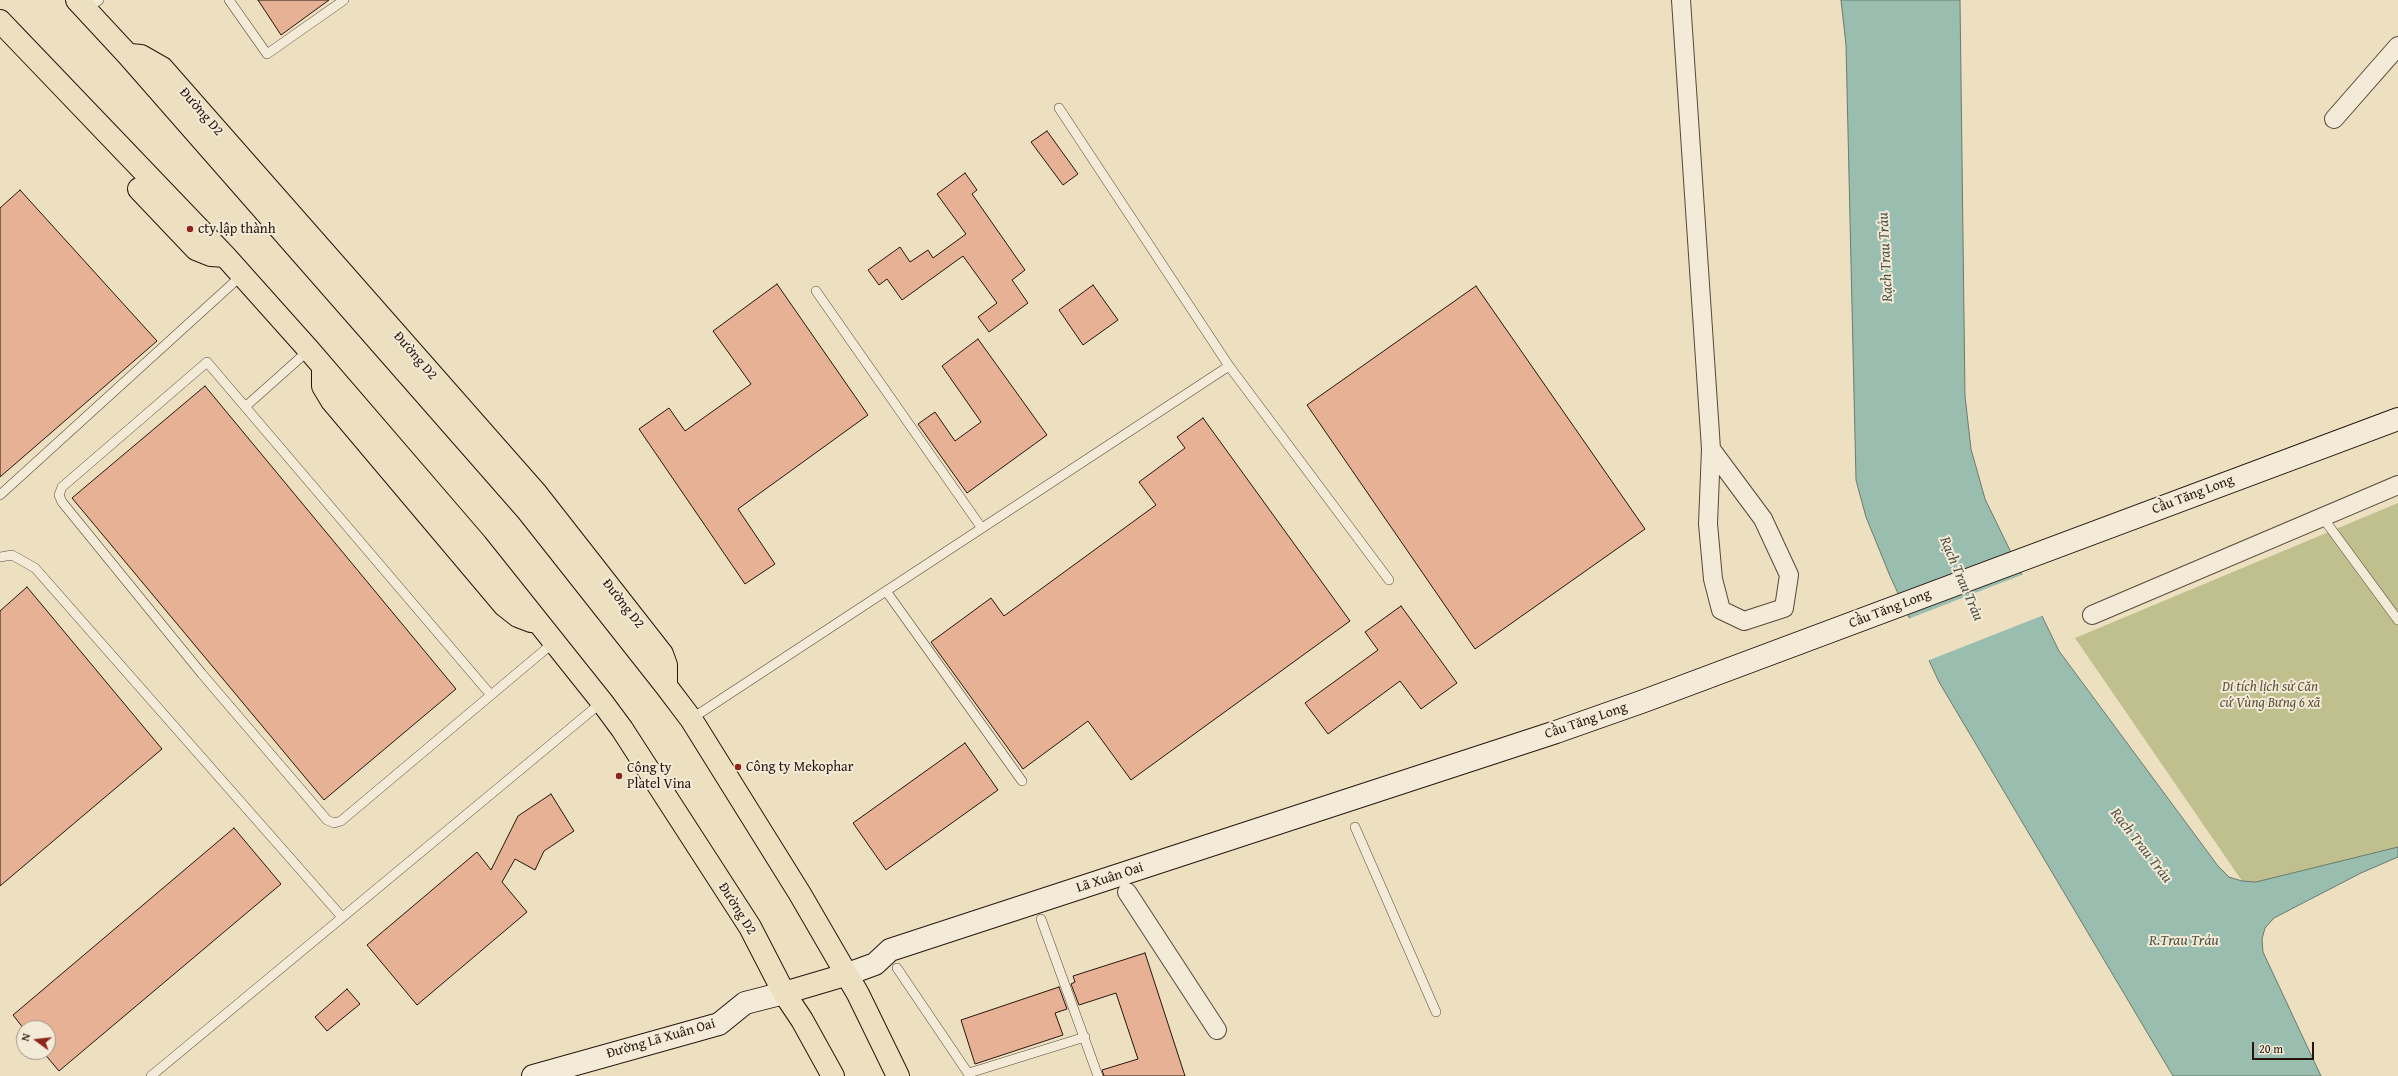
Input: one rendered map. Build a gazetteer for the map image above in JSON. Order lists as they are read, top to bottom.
{
  "streets": {
    "main road": [
      "Đường D2",
      "Cầu Tăng Long",
      "Lã Xuân Oai",
      "Đường Lã Xuân Oai"
    ]
  },
  "crossings": [
    ["Đường D2", "Lã Xuân Oai"],
    ["Đường D2", "Đường Lã Xuân Oai"],
    ["Cầu Tăng Long", "Lã Xuân Oai"]
  ],
  "water": ["Rạch Trau Trảu", "R.Trau Trảu"],
  "parks": ["Di tích lịch sử Căn cứ Vùng Bưng 6 xã"],
  "places": ["cty lập thành", "Công ty Mekophar", "Công ty Platel Vina"],
  "scale_bar": "20 m",
  "north": "left"
}
